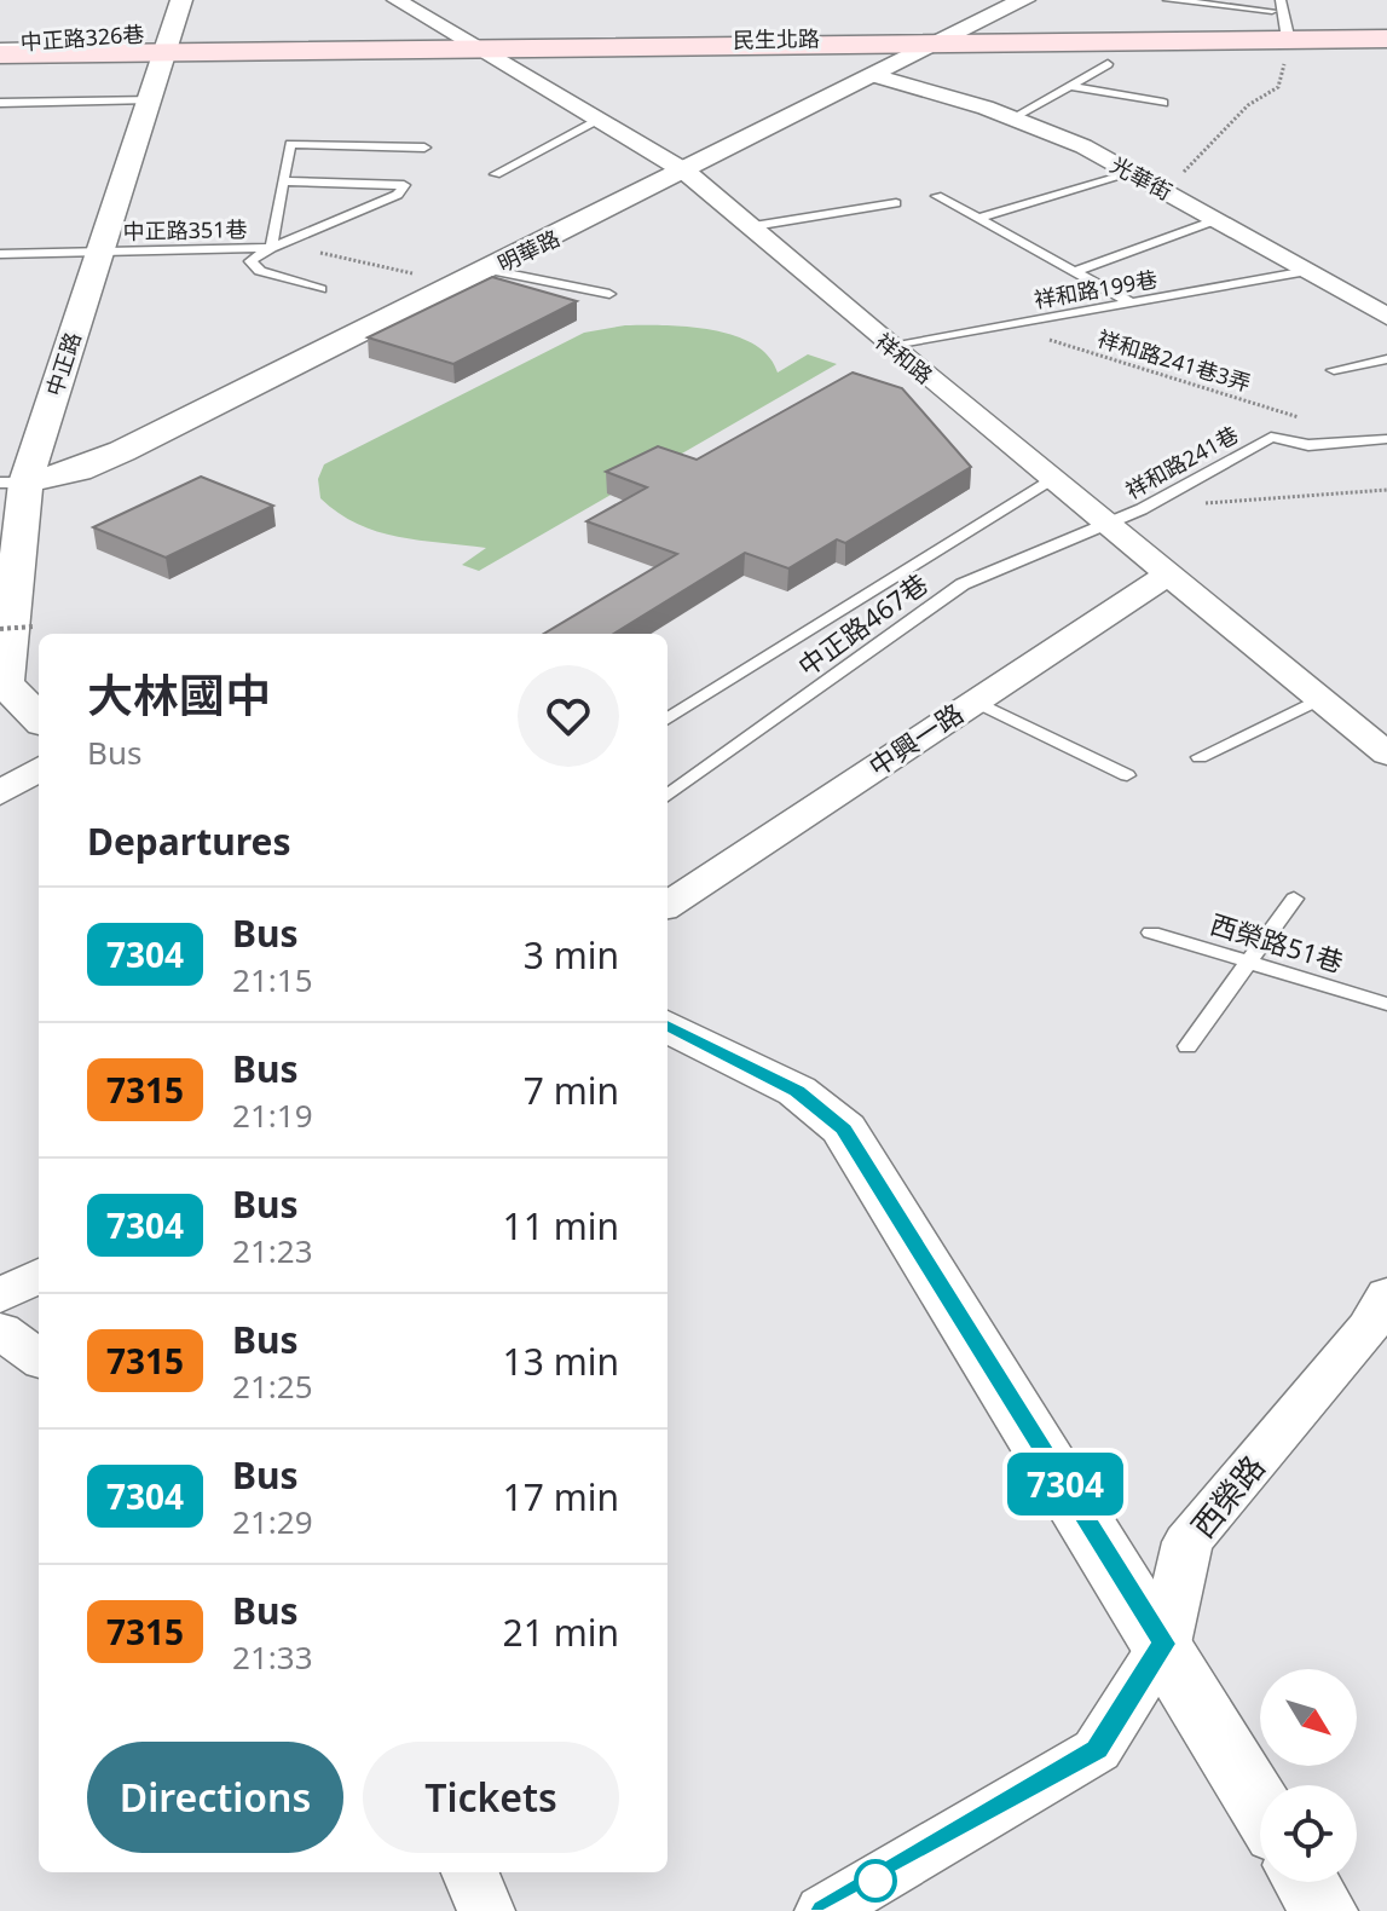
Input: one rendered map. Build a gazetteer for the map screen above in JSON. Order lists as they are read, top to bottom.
{
  "streets": {
    "main road": ["民生北路"],
    "street": [
      "光華街",
      "明華路",
      "祥和路",
      "中正路",
      "中興一路",
      "西榮路"
    ],
    "lane": [
      "中正路326巷",
      "中正路351巷",
      "祥和路199巷",
      "祥和路241巷",
      "中正路467巷",
      "西榮路51巷"
    ],
    "path": ["祥和路241巷3弄"]
  },
  "crossings": [
    ["中正路326巷", "民生北路"],
    ["中正路326巷", "中正路"],
    ["民生北路", "明華路"],
    ["民生北路", "祥和路"],
    ["民生北路", "中正路"],
    ["光華街", "明華路"],
    ["光華街", "祥和路199巷"],
    ["中正路351巷", "中正路"],
    ["明華路", "祥和路"],
    ["明華路", "中正路"],
    ["祥和路199巷", "祥和路"],
    ["祥和路199巷", "祥和路241巷3弄"],
    ["祥和路", "祥和路241巷"],
    ["祥和路", "中正路467巷"],
    ["祥和路", "中興一路"],
    ["祥和路241巷3弄", "祥和路241巷"],
    ["祥和路241巷", "中正路467巷"]
  ],
  "lines": ["bus line 7304"],
  "north": "bottom right",
  "page": {
    "on_map": "7304",
    "heading": [
      ["大林國中", "Bus"],
      "Departures"
    ],
    "list": [
      {
        "mark": "7304",
        "name": "Bus",
        "note": "21:15",
        "value": "3 min"
      },
      {
        "mark": "7315",
        "name": "Bus",
        "note": "21:19",
        "value": "7 min"
      },
      {
        "mark": "7304",
        "name": "Bus",
        "note": "21:23",
        "value": "11 min"
      },
      {
        "mark": "7315",
        "name": "Bus",
        "note": "21:25",
        "value": "13 min"
      },
      {
        "mark": "7304",
        "name": "Bus",
        "note": "21:29",
        "value": "17 min"
      },
      {
        "mark": "7315",
        "name": "Bus",
        "note": "21:33",
        "value": "21 min"
      }
    ],
    "buttons": ["Directions", "Tickets"]
  }
}
